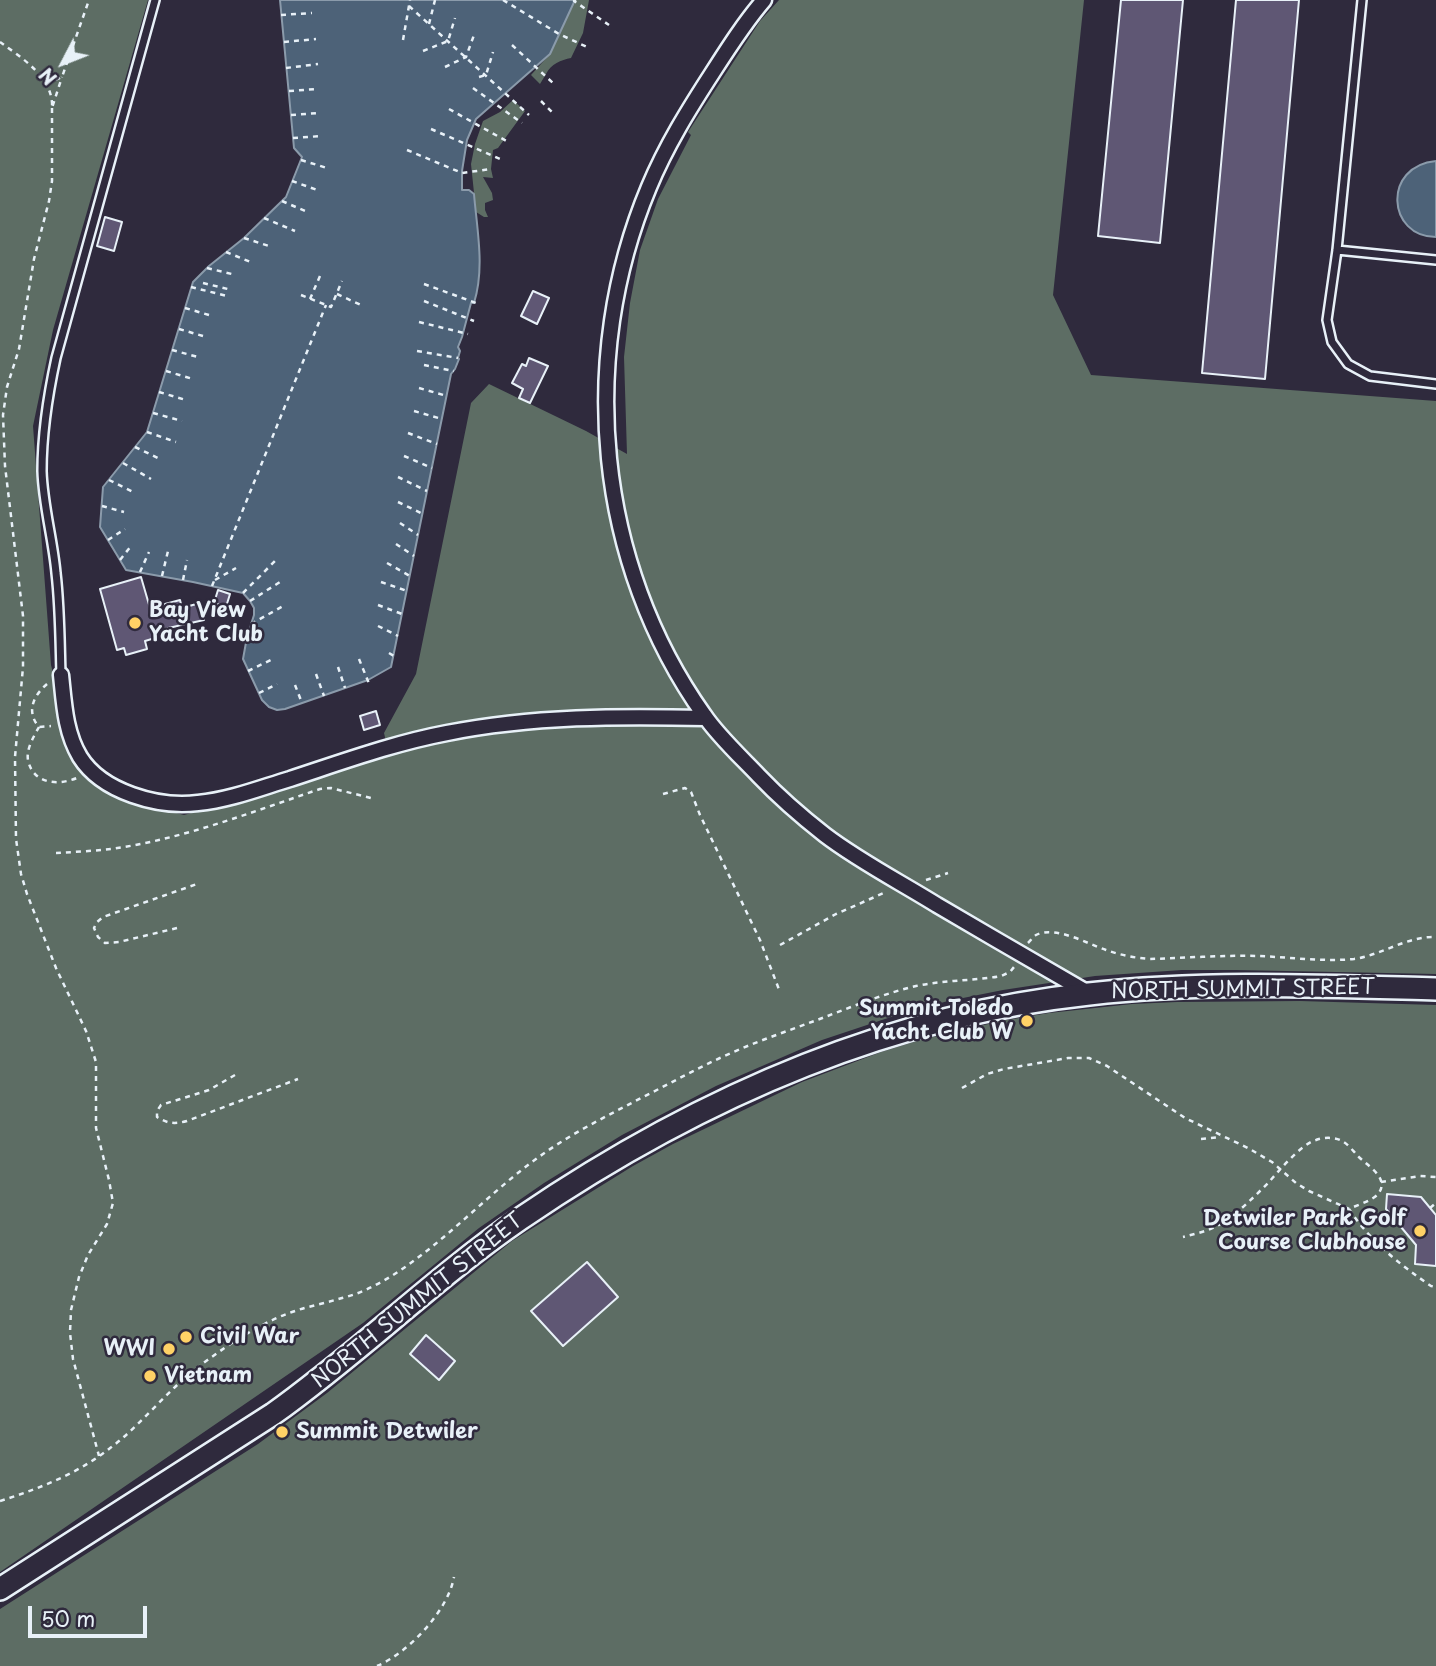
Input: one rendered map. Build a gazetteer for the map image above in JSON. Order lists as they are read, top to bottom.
{
  "streets": {
    "main road": ["NORTH SUMMIT STREET"]
  },
  "places": [
    "Bay View Yacht Club",
    "Summit Toledo Yacht Club W",
    "Detwiler Park Golf Course Clubhouse",
    "Civil War",
    "WWI",
    "Vietnam",
    "Summit Detwiler"
  ],
  "scale_bar": "50 m",
  "north": "bottom left"
}
